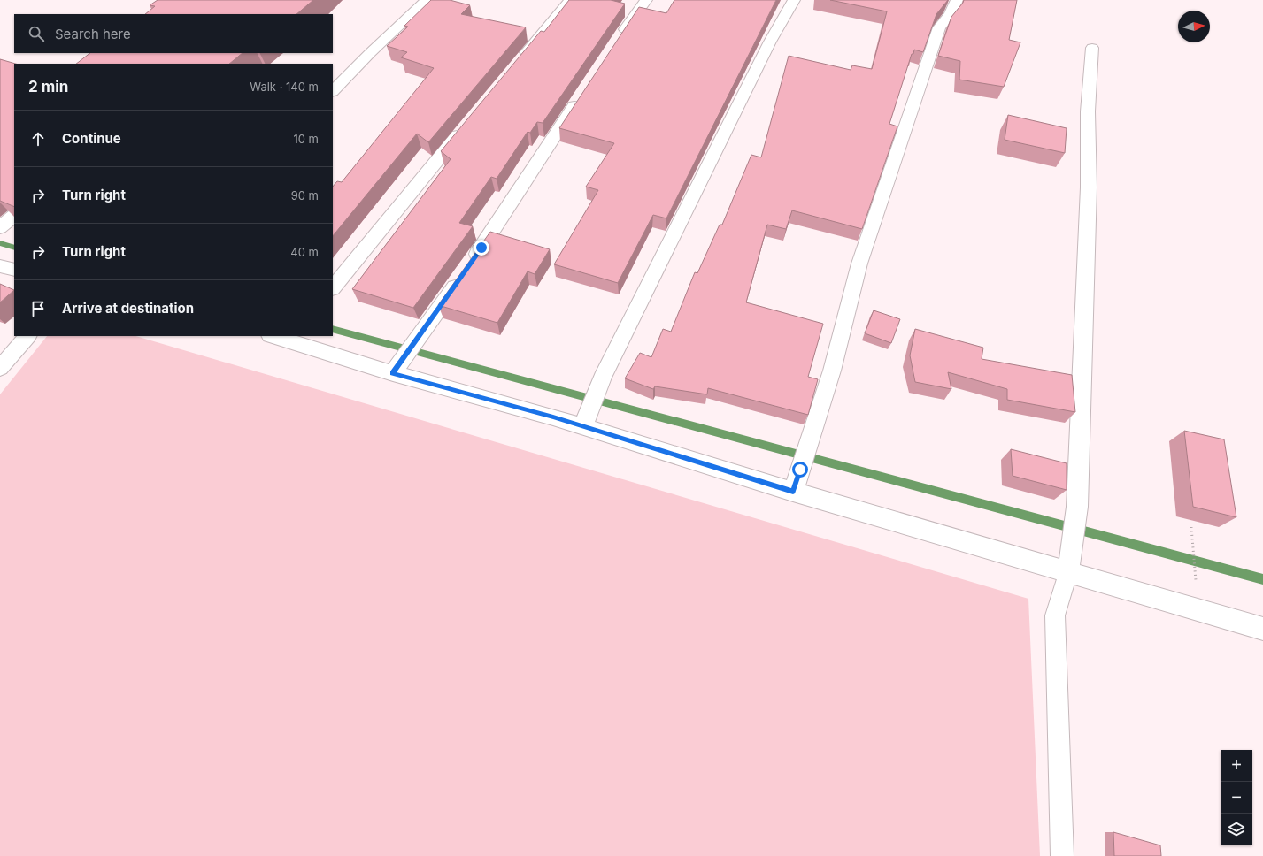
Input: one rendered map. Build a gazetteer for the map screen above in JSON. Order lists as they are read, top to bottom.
{
  "north": "right",
  "page": {
    "search": "Search here",
    "heading": ["2 min", "Walk · 140 m"],
    "list": [
      ["Continue", "10 m"],
      ["Turn right", "90 m"],
      ["Turn right", "40 m"],
      "Arrive at destination"
    ],
    "map_buttons": ["+", "−"]
  }
}
